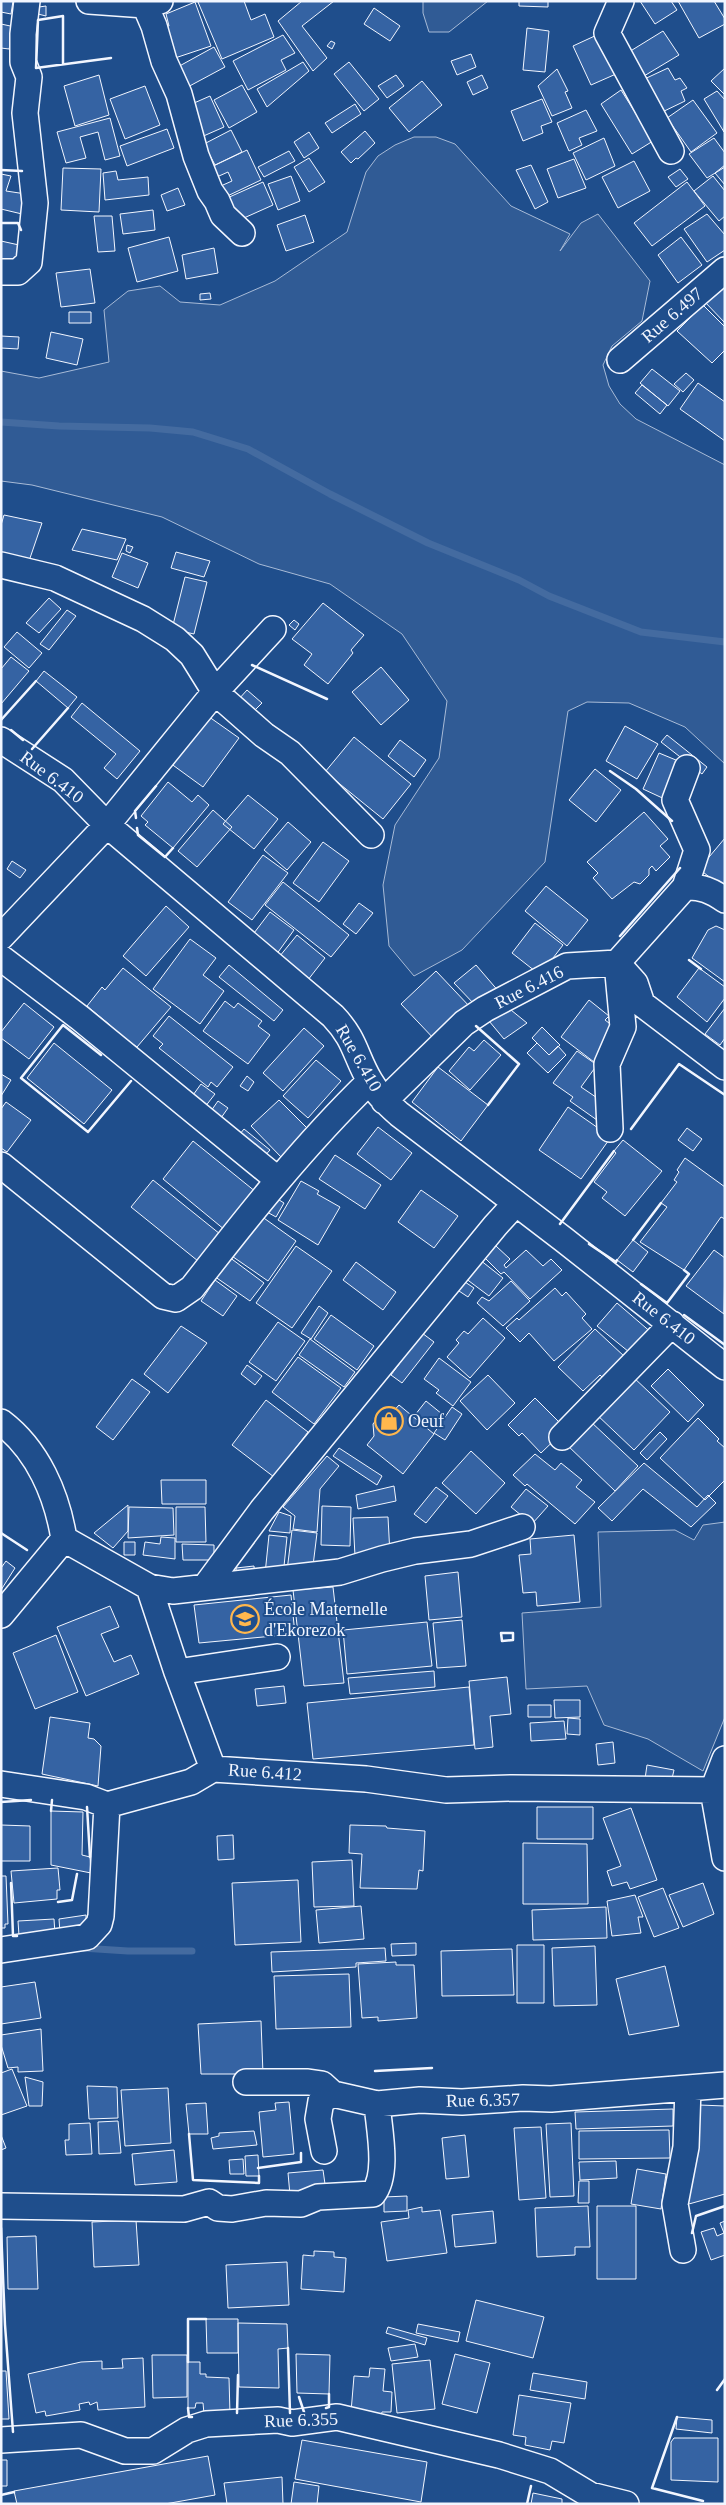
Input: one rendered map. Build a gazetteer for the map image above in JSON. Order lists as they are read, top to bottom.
{
  "streets": {
    "street": [
      "Rue 6.497",
      "Rue 6.410",
      "Rue 6.416",
      "Rue 6.412",
      "Rue 6.357",
      "Rue 6.355"
    ]
  },
  "crossings": [
    ["Rue 6.410", "Rue 6.416"]
  ],
  "places": {
    "shop": ["Oeuf"],
    "school or university": ["École Maternelle d'Ekorezok"]
  }
}
